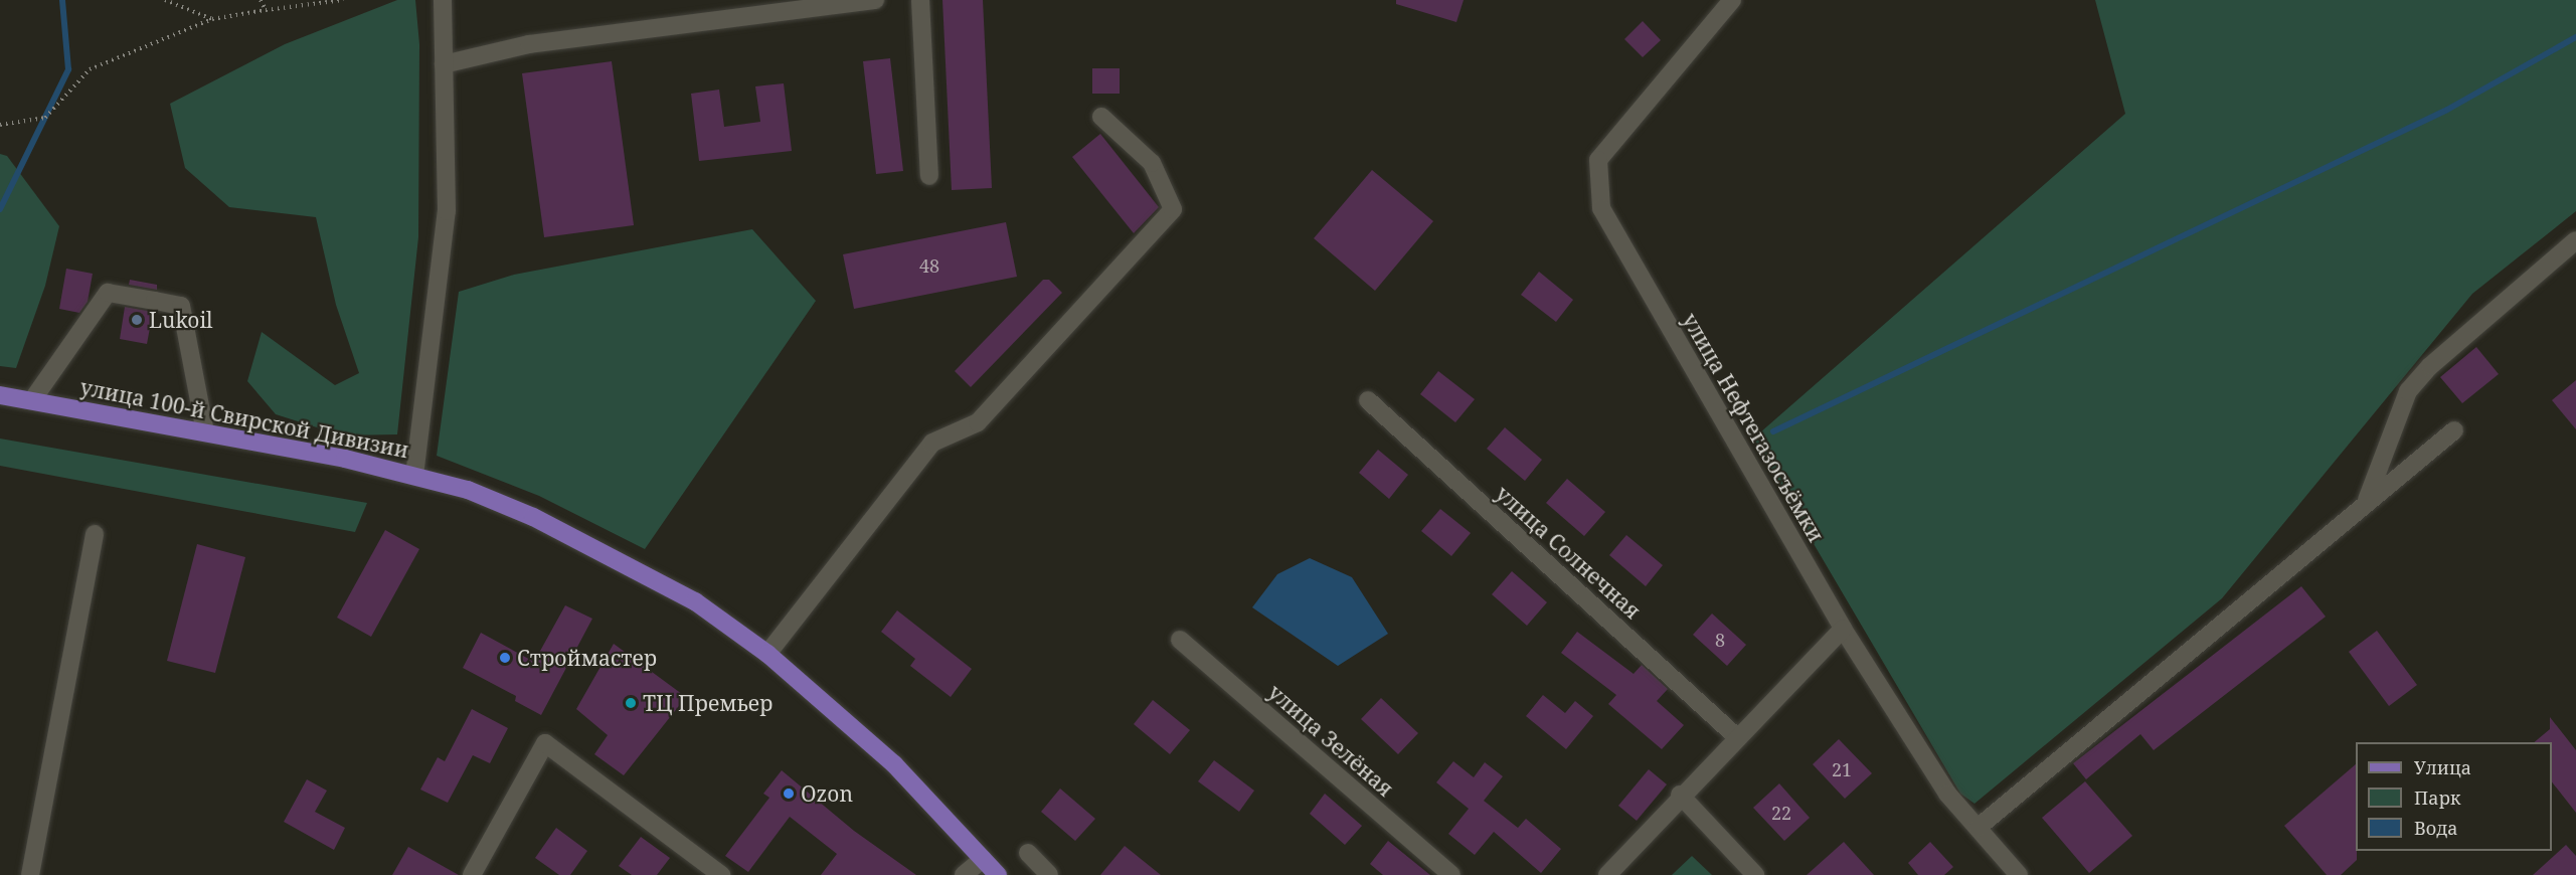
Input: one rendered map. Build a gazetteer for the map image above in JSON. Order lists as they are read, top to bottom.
{
  "streets": {
    "main road": ["улица 100-й Свирской Дивизии"],
    "street": ["улица Нефтегазосъёмки", "улица Солнечная", "улица Зелёная"]
  },
  "places": [
    "Lukoil",
    "Строймастер",
    "ТЦ Премьер",
    "Ozon"
  ],
  "house_numbers": [
    "48",
    "8",
    "21",
    "22"
  ],
  "legend": ["Улица", "Парк", "Вода"]
}
